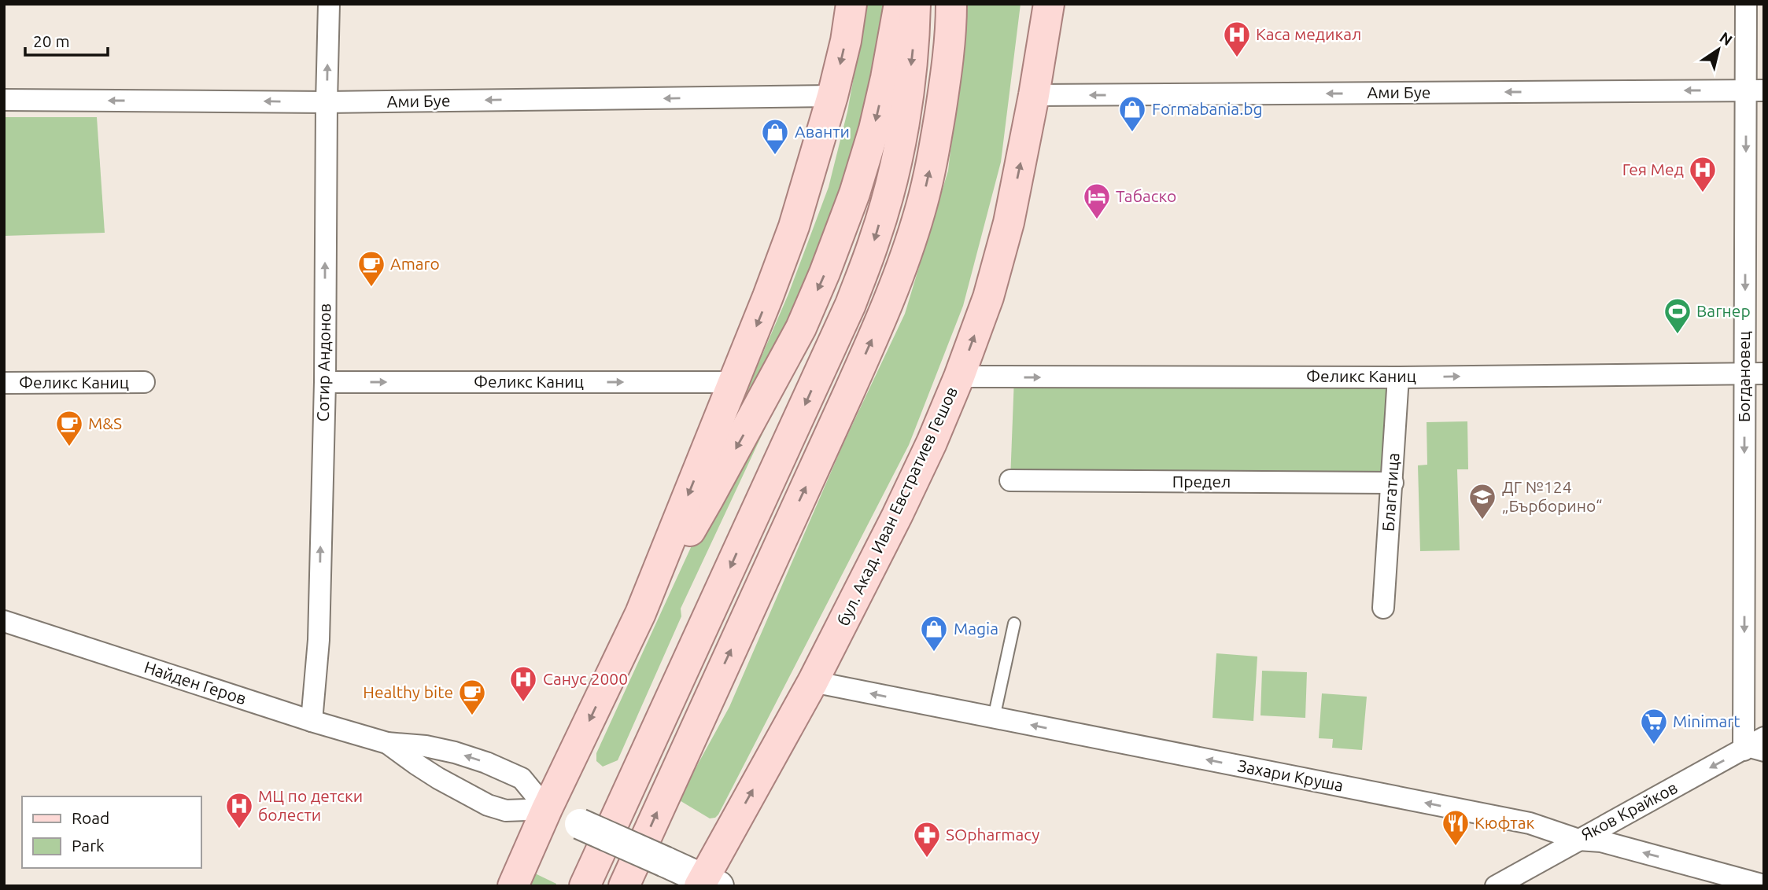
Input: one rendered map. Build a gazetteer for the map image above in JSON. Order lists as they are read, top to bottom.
{
  "streets": {
    "main road": ["бул. Акад. Иван Евстратиев Гешов"],
    "street": [
      "Ами Буе",
      "Сотир Андонов",
      "Феликс Каниц",
      "Богдановец",
      "Предел",
      "Благатица",
      "Найден Геров",
      "Захари Круша",
      "Яков Крайков"
    ]
  },
  "crossings": [
    ["Ами Буе", "Сотир Андонов"],
    ["Ами Буе", "Богдановец"],
    ["Ами Буе", "бул. Акад. Иван Евстратиев Гешов"],
    ["Сотир Андонов", "Феликс Каниц"],
    ["Сотир Андонов", "Найден Геров"],
    ["Феликс Каниц", "Богдановец"],
    ["Феликс Каниц", "Благатица"],
    ["Феликс Каниц", "бул. Акад. Иван Евстратиев Гешов"],
    ["Богдановец", "Яков Крайков"],
    ["Предел", "Благатица"],
    ["бул. Акад. Иван Евстратиев Гешов", "Захари Круша"],
    ["Захари Круша", "Яков Крайков"]
  ],
  "one_way": [
    "Ами Буе",
    "Сотир Андонов",
    "Феликс Каниц",
    "Богдановец",
    "Захари Круша",
    "Яков Крайков"
  ],
  "places": {
    "hospital": [
      "Каса медикал",
      "Гея Мед",
      "Санус 2000",
      "МЦ по детски болести"
    ],
    "shop": ["Formabania.bg", "Аванти", "Magia"],
    "hotel": ["Табаско"],
    "cafe": ["Amaro", "M&S", "Healthy bite"],
    "sports": ["Вагнер"],
    "school or university": ["ДГ №124 „Бърборино“"],
    "supermarket": ["Minimart"],
    "restaurant": ["Кюфтак"],
    "pharmacy": ["SOpharmacy"]
  },
  "legend": ["Road", "Park"],
  "scale_bar": "20 m",
  "north": "top right"
}
